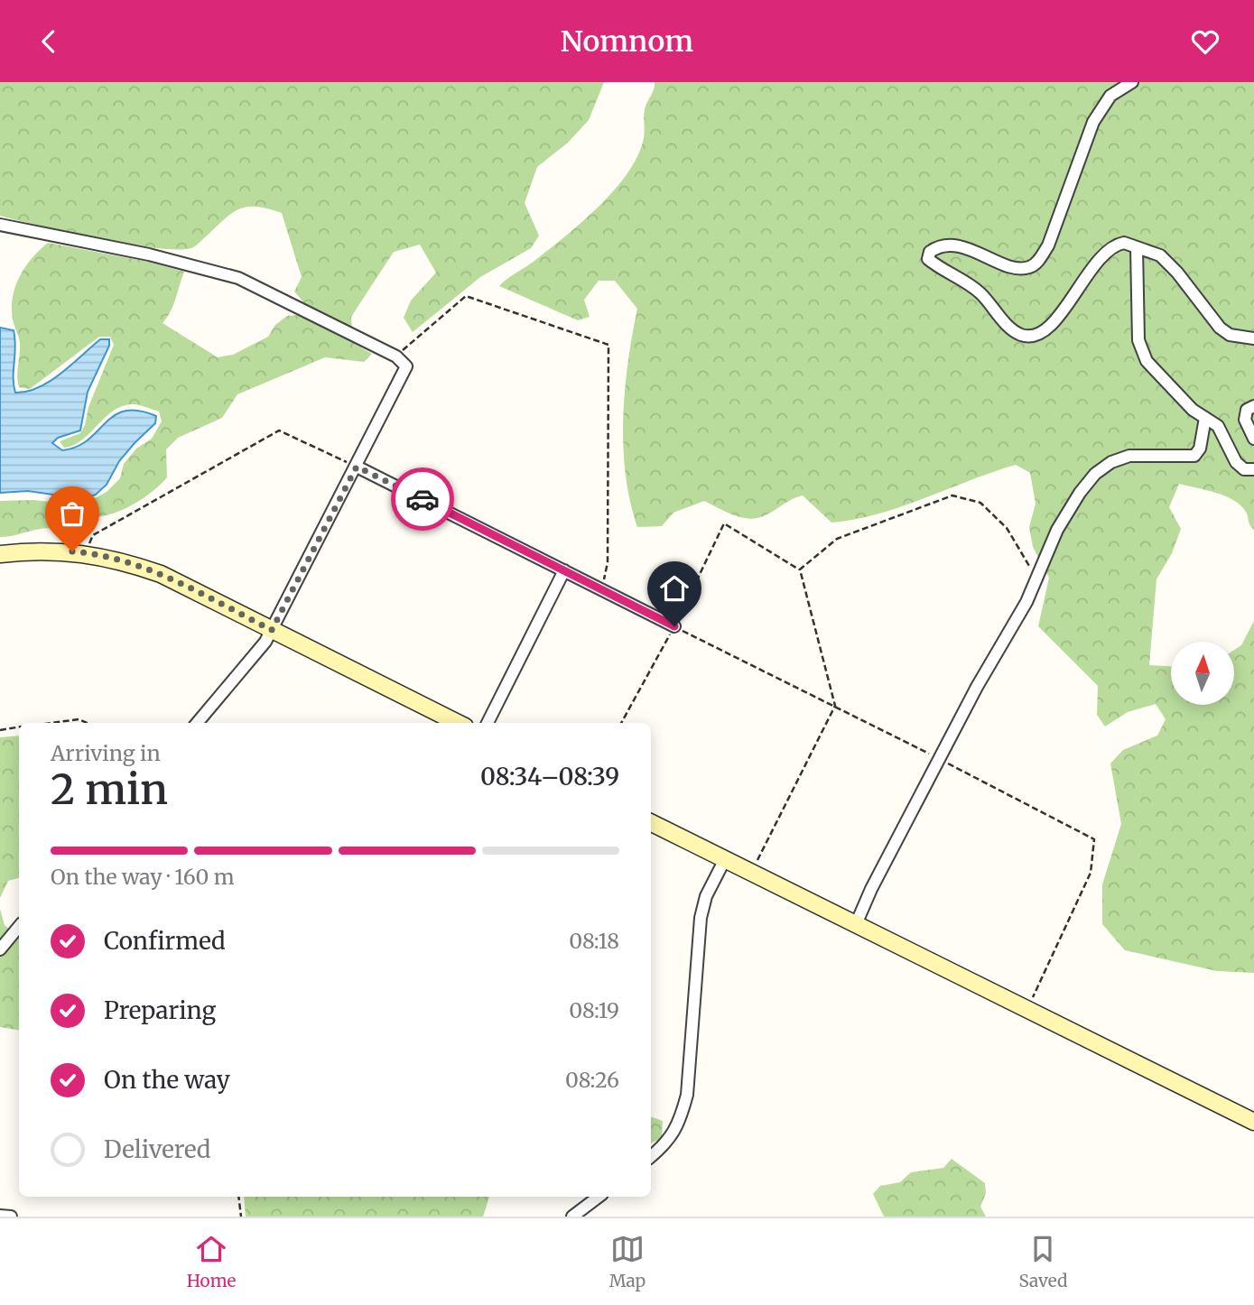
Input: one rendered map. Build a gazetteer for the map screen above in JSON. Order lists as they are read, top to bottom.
{
  "north": "top",
  "page": {
    "header": "Nomnom",
    "heading": ["2 min", "Arriving in", "08:34–08:39"],
    "bar": "On the way · 160 m",
    "list": [
      ["Confirmed", "08:18"],
      ["Preparing", "08:19"],
      ["On the way", "08:26"],
      "Delivered"
    ],
    "tabs": ["Home", "Map", "Saved"]
  }
}
